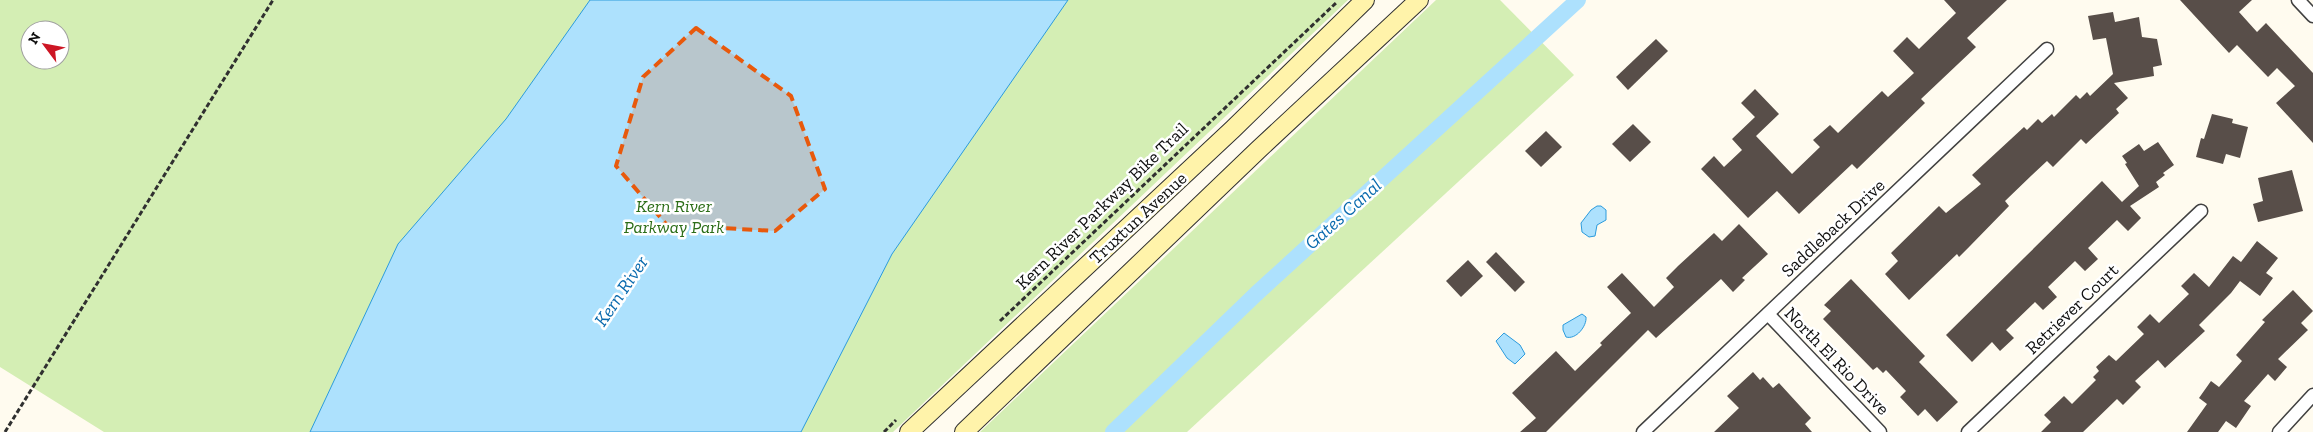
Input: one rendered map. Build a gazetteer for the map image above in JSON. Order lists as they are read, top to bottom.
{
  "streets": {
    "main road": ["Truxtun Avenue"],
    "street": ["Saddleback Drive", "Retriever Court", "North El Rio Drive"],
    "path": ["Kern River Parkway Bike Trail"]
  },
  "crossings": [
    ["Saddleback Drive", "North El Rio Drive"]
  ],
  "water": ["Gates Canal", "Kern River"],
  "parks": ["Kern River Parkway Park"],
  "north": "top left"
}
